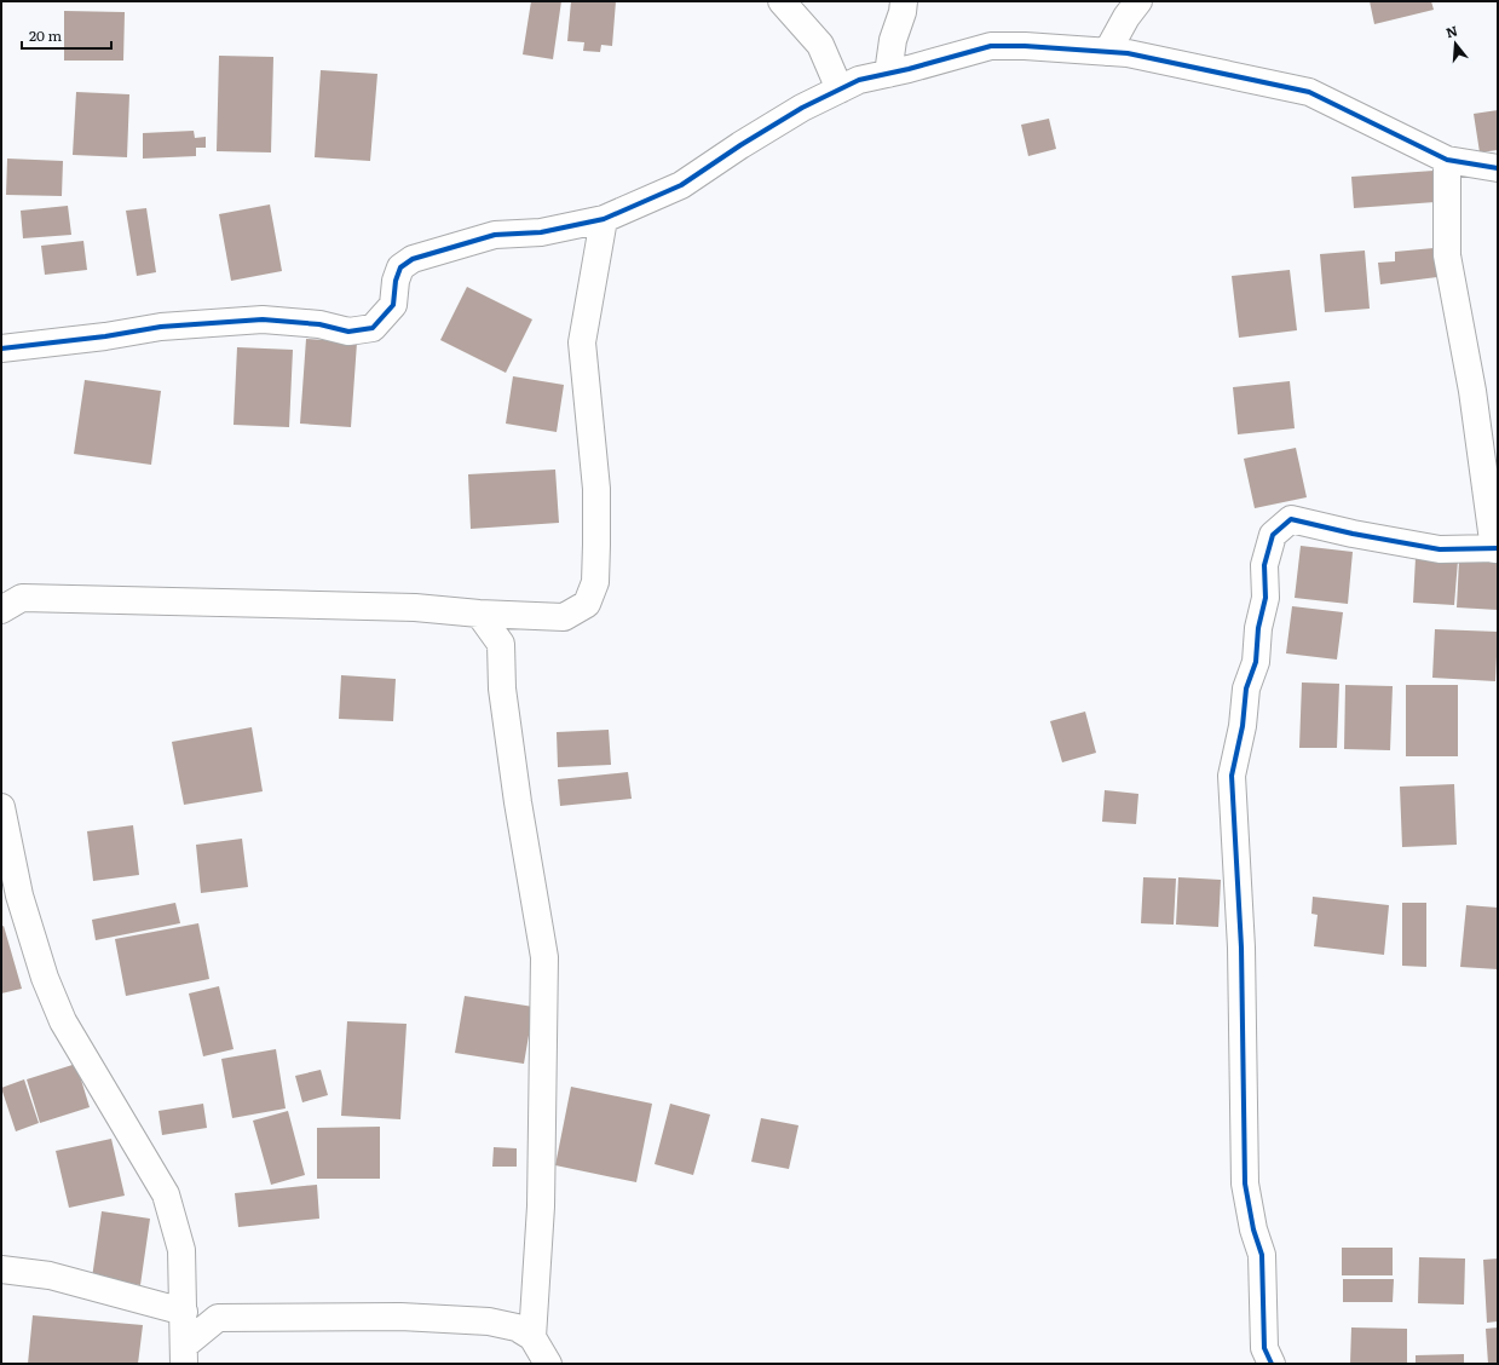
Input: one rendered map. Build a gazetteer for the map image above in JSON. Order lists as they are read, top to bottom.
{
  "scale_bar": "20 m",
  "north": "top"
}
